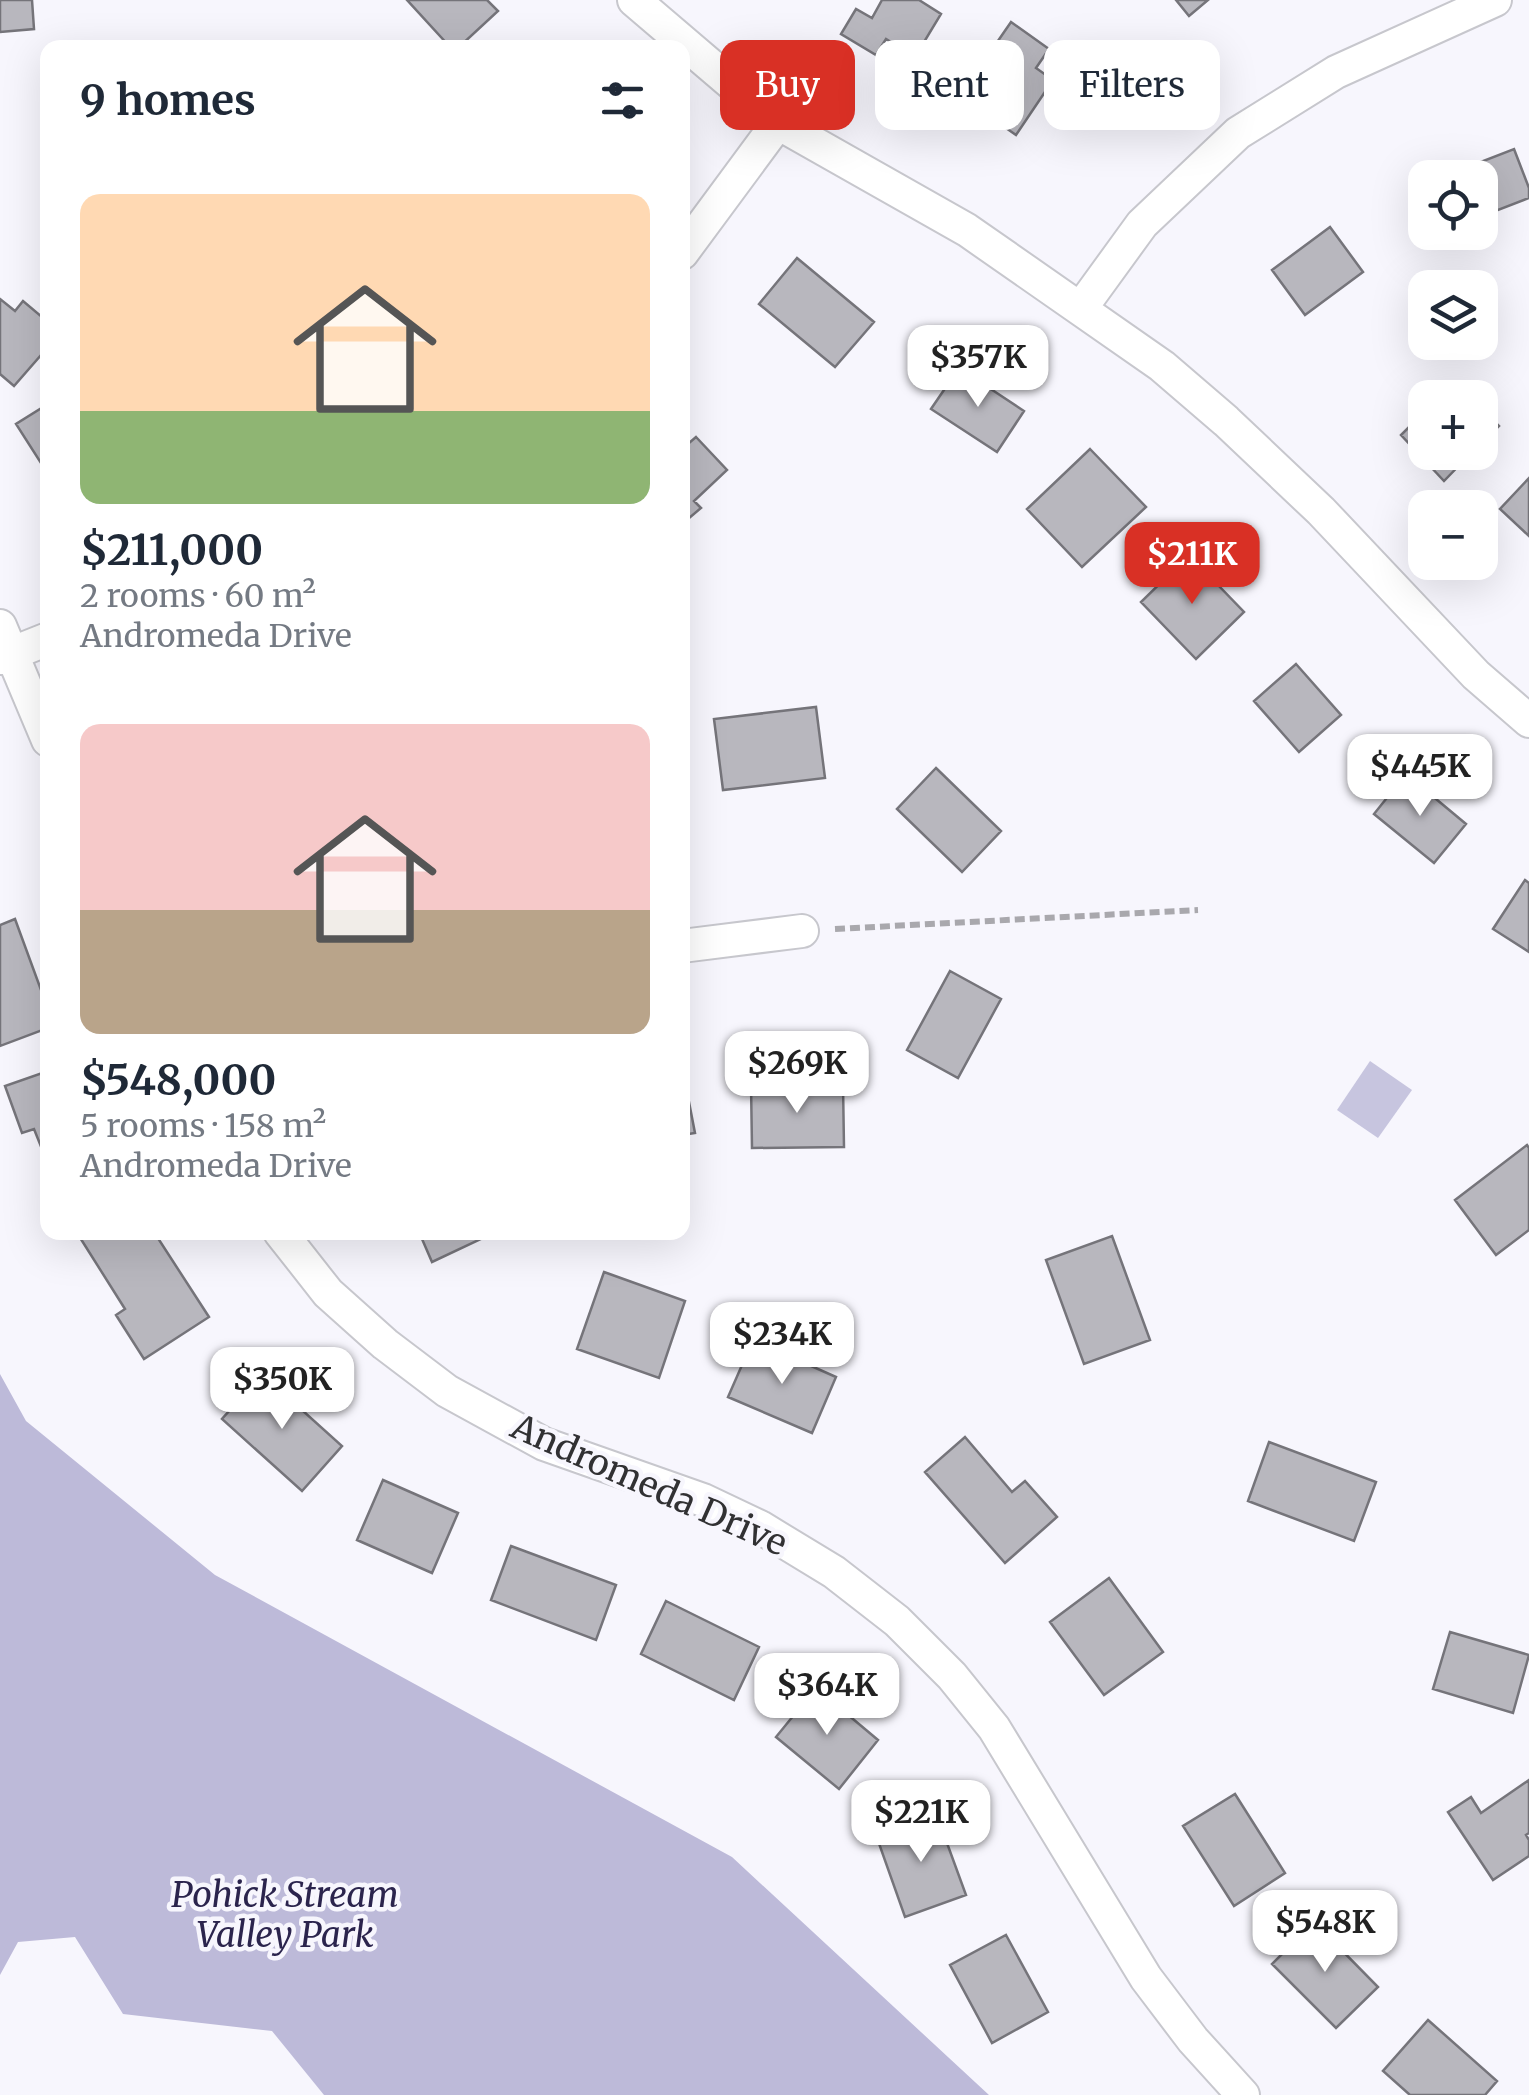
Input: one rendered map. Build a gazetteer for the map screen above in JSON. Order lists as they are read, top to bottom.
{
  "streets": {
    "street": ["Andromeda Drive"]
  },
  "parks": ["Pohick Stream Valley Park"],
  "page": {
    "chip": ["Buy", "Rent", "Filters"],
    "heading": "9 homes",
    "map_buttons": ["+", "−"],
    "list": [
      {
        "name": "$211,000",
        "note": "2 rooms · 60 m² · Andromeda Drive"
      },
      {
        "name": "$548,000",
        "note": "5 rooms · 158 m² · Andromeda Drive"
      }
    ],
    "price": [
      "$357K",
      "$211K",
      "$445K",
      "$269K",
      "$234K",
      "$350K",
      "$364K",
      "$221K",
      "$548K"
    ]
  }
}
